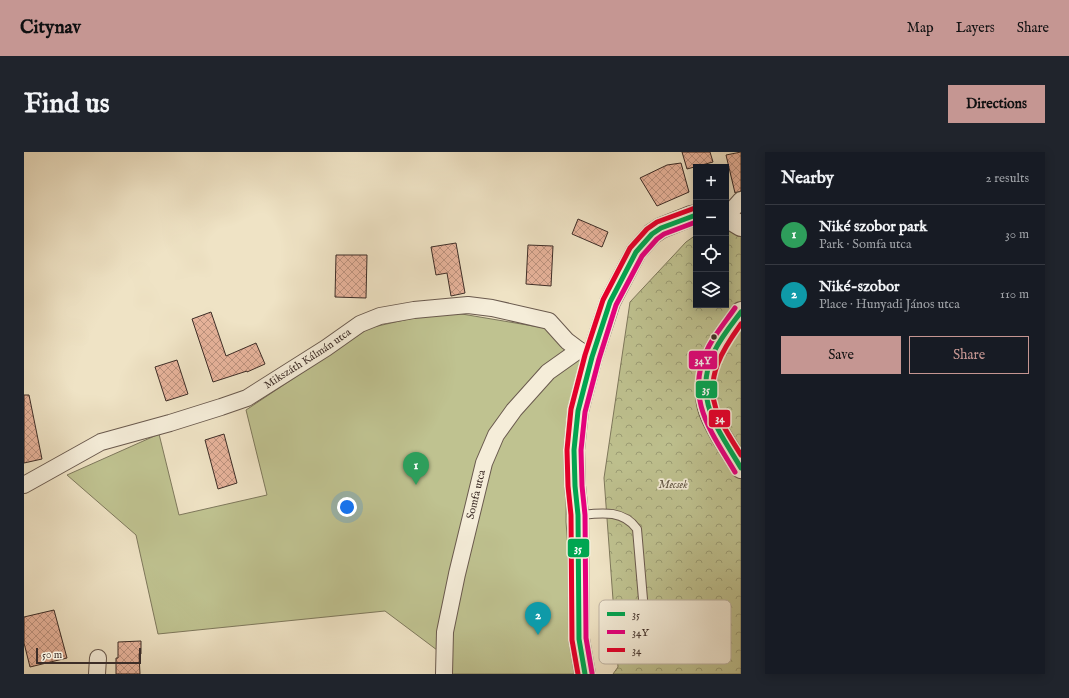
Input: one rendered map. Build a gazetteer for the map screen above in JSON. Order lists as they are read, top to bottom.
{
  "streets": {
    "street": ["Mikszáth Kálmán utca", "Somfa utca"]
  },
  "crossings": [
    ["Mikszáth Kálmán utca", "Somfa utca"]
  ],
  "parks": ["Mecsek"],
  "lines": ["transit line 34", "transit line 35", "transit line 34Y"],
  "legend": ["35", "34Y", "34"],
  "scale_bar": "50 m",
  "page": {
    "header": "Citynav",
    "nav": ["Map", "Layers", "Share"],
    "buttons": [
      "Directions",
      ["Save", "Share"]
    ],
    "title": "Find us",
    "heading": ["Nearby", "2 results"],
    "map_buttons": ["+", "−"],
    "list": [
      {
        "mark": "1",
        "name": "Niké szobor park",
        "note": "Park · Somfa utca",
        "value": "30 m"
      },
      {
        "mark": "2",
        "name": "Niké-szobor",
        "note": "Place · Hunyadi János utca",
        "value": "110 m"
      }
    ],
    "pins": ["1", "2"],
    "scale": "50 m"
  }
}
